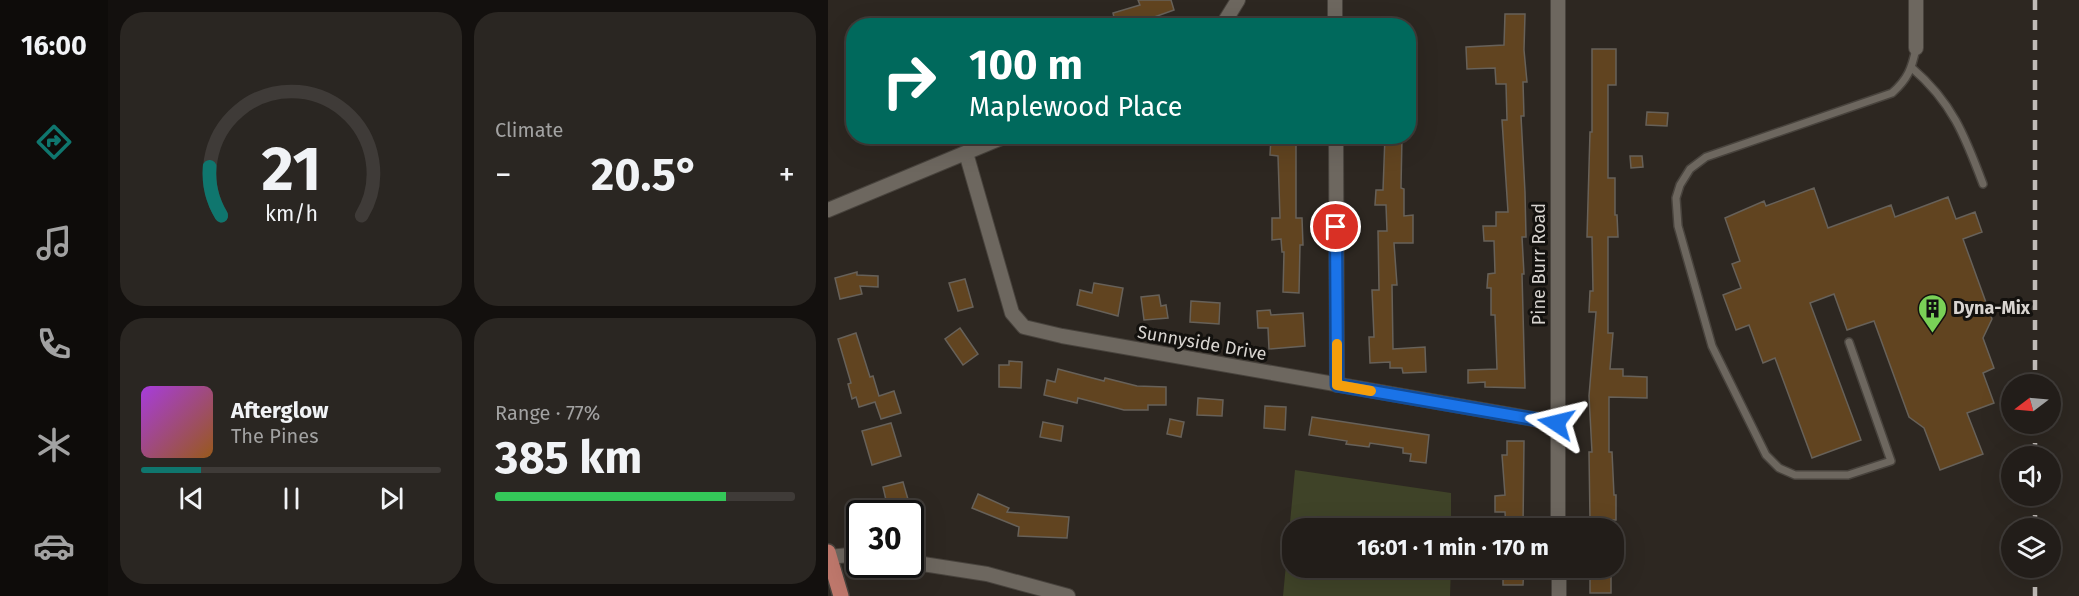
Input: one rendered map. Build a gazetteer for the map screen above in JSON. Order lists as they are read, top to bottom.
{
  "streets": {
    "street": ["Pine Burr Road", "Sunnyside Drive"]
  },
  "crossings": [
    ["Pine Burr Road", "Sunnyside Drive"]
  ],
  "places": {
    "building": ["Dyna-Mix"]
  },
  "north": "left",
  "page": {
    "tabs": "16:00",
    "tile": [
      "Climate",
      ["Range · 77%", "385 km"]
    ],
    "turn": ["100 m", "Maplewood Place"],
    "heat": ["−", "20.5°", "+"],
    "song": ["Afterglow", "The Pines"],
    "limit": "30",
    "trip": "16:01 · 1 min · 170 m",
    "gauge": ["21", "km/h"]
  }
}
